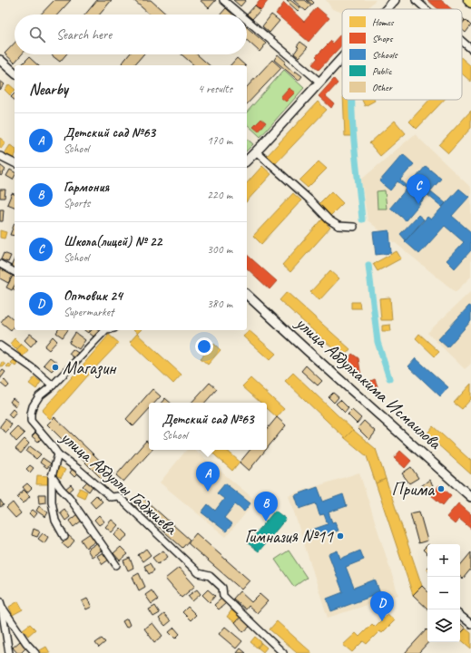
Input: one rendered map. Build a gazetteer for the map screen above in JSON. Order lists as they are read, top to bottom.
{
  "streets": {
    "main road": ["улица Абдулхакима Исмаилова"],
    "street": ["улица Абдуллы Гаджиева"]
  },
  "places": ["Магазин", "Прима", "Гимназия №11"],
  "legend": [
    "Homes",
    "Shops",
    "Schools",
    "Public",
    "Other"
  ],
  "page": {
    "search": "Search here",
    "heading": ["Nearby", "4 results"],
    "list": [
      {
        "mark": "A",
        "name": "Детский сад №63",
        "note": "School",
        "value": "170 m"
      },
      {
        "mark": "B",
        "name": "Гармония",
        "note": "Sports",
        "value": "220 m"
      },
      {
        "mark": "C",
        "name": "Школа(лицей) № 22",
        "note": "School",
        "value": "300 m"
      },
      {
        "mark": "D",
        "name": "Оптовик 24",
        "note": "Supermarket",
        "value": "380 m"
      }
    ],
    "pins": [
      "C",
      "A",
      "B",
      "D"
    ],
    "popup": ["Детский сад №63", "School"],
    "map_buttons": ["+", "−"]
  }
}
